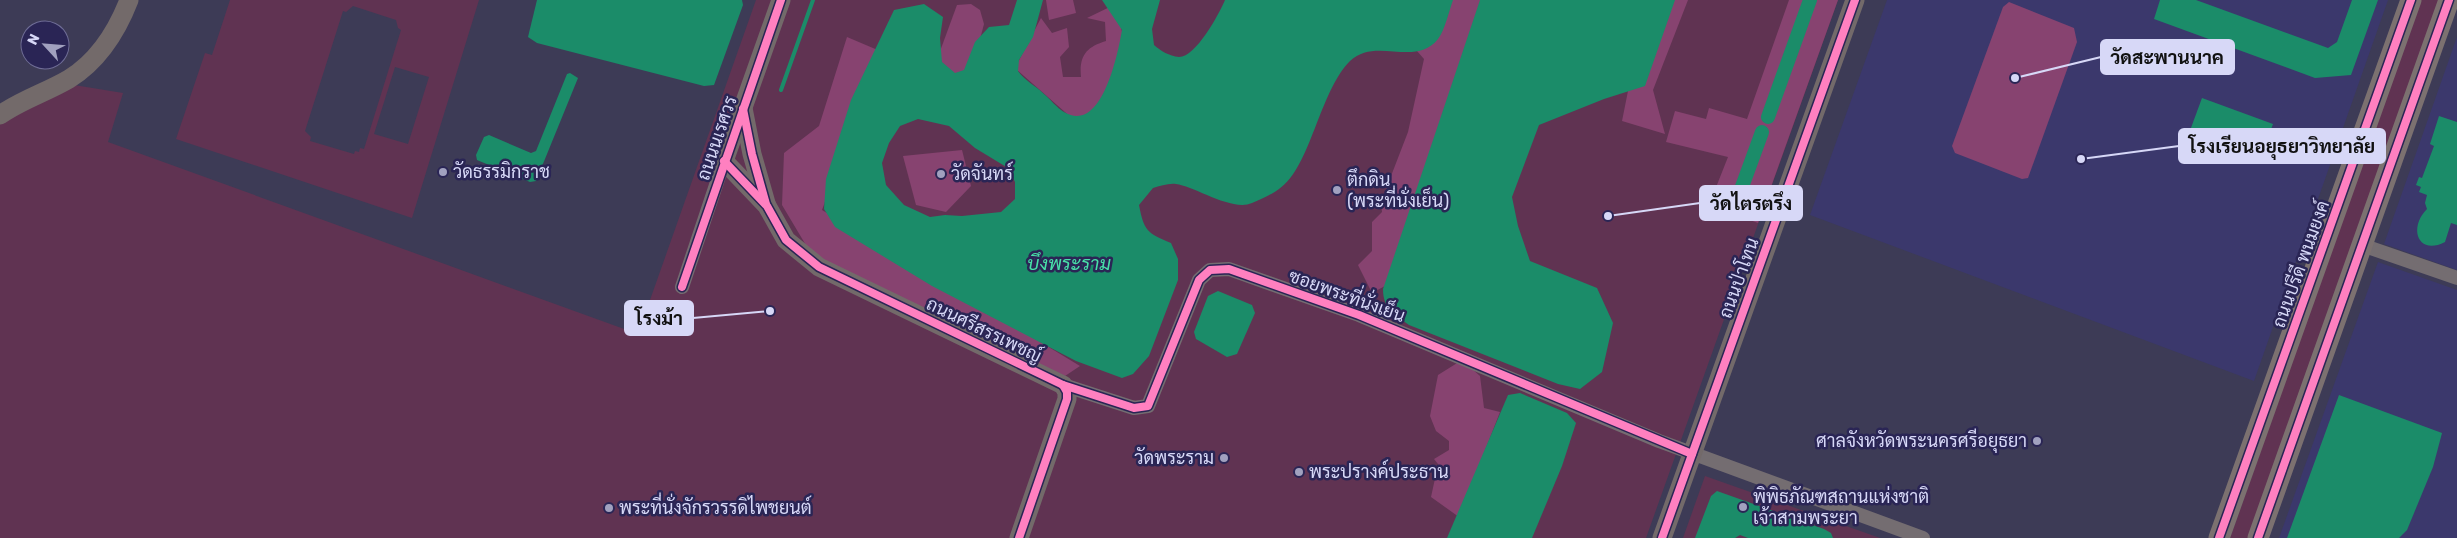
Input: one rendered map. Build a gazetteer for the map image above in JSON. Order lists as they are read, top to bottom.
{
  "streets": {
    "main road": ["ถนนปรีดี พนมยงค์"],
    "street": [
      "ถนนนเรศวร",
      "ถนนป่าโทน",
      "ซอยพระที่นั่งเย็น",
      "ถนนศรีสรรเพชญ์"
    ]
  },
  "crossings": [
    ["ถนนนเรศวร", "ถนนศรีสรรเพชญ์"],
    ["ถนนป่าโทน", "ซอยพระที่นั่งเย็น"],
    ["ซอยพระที่นั่งเย็น", "ถนนศรีสรรเพชญ์"]
  ],
  "water": ["บึงพระราม"],
  "places": [
    "วัดสะพานนาค",
    "โรงเรียนอยุธยาวิทยาลัย",
    "วัดธรรมิกราช",
    "วัดจันทร์",
    "ตึกดิน (พระที่นั่งเย็น)",
    "วัดไตรตรึง",
    "โรงม้า",
    "ศาลจังหวัดพระนครศรีอยุธยา",
    "วัดพระราม",
    "พระปรางค์ประธาน",
    "พิพิธภัณฑสถานแห่งชาติ เจ้าสามพระยา",
    "พระที่นั่งจักรวรรดิไพชยนต์"
  ],
  "north": "top left"
}
